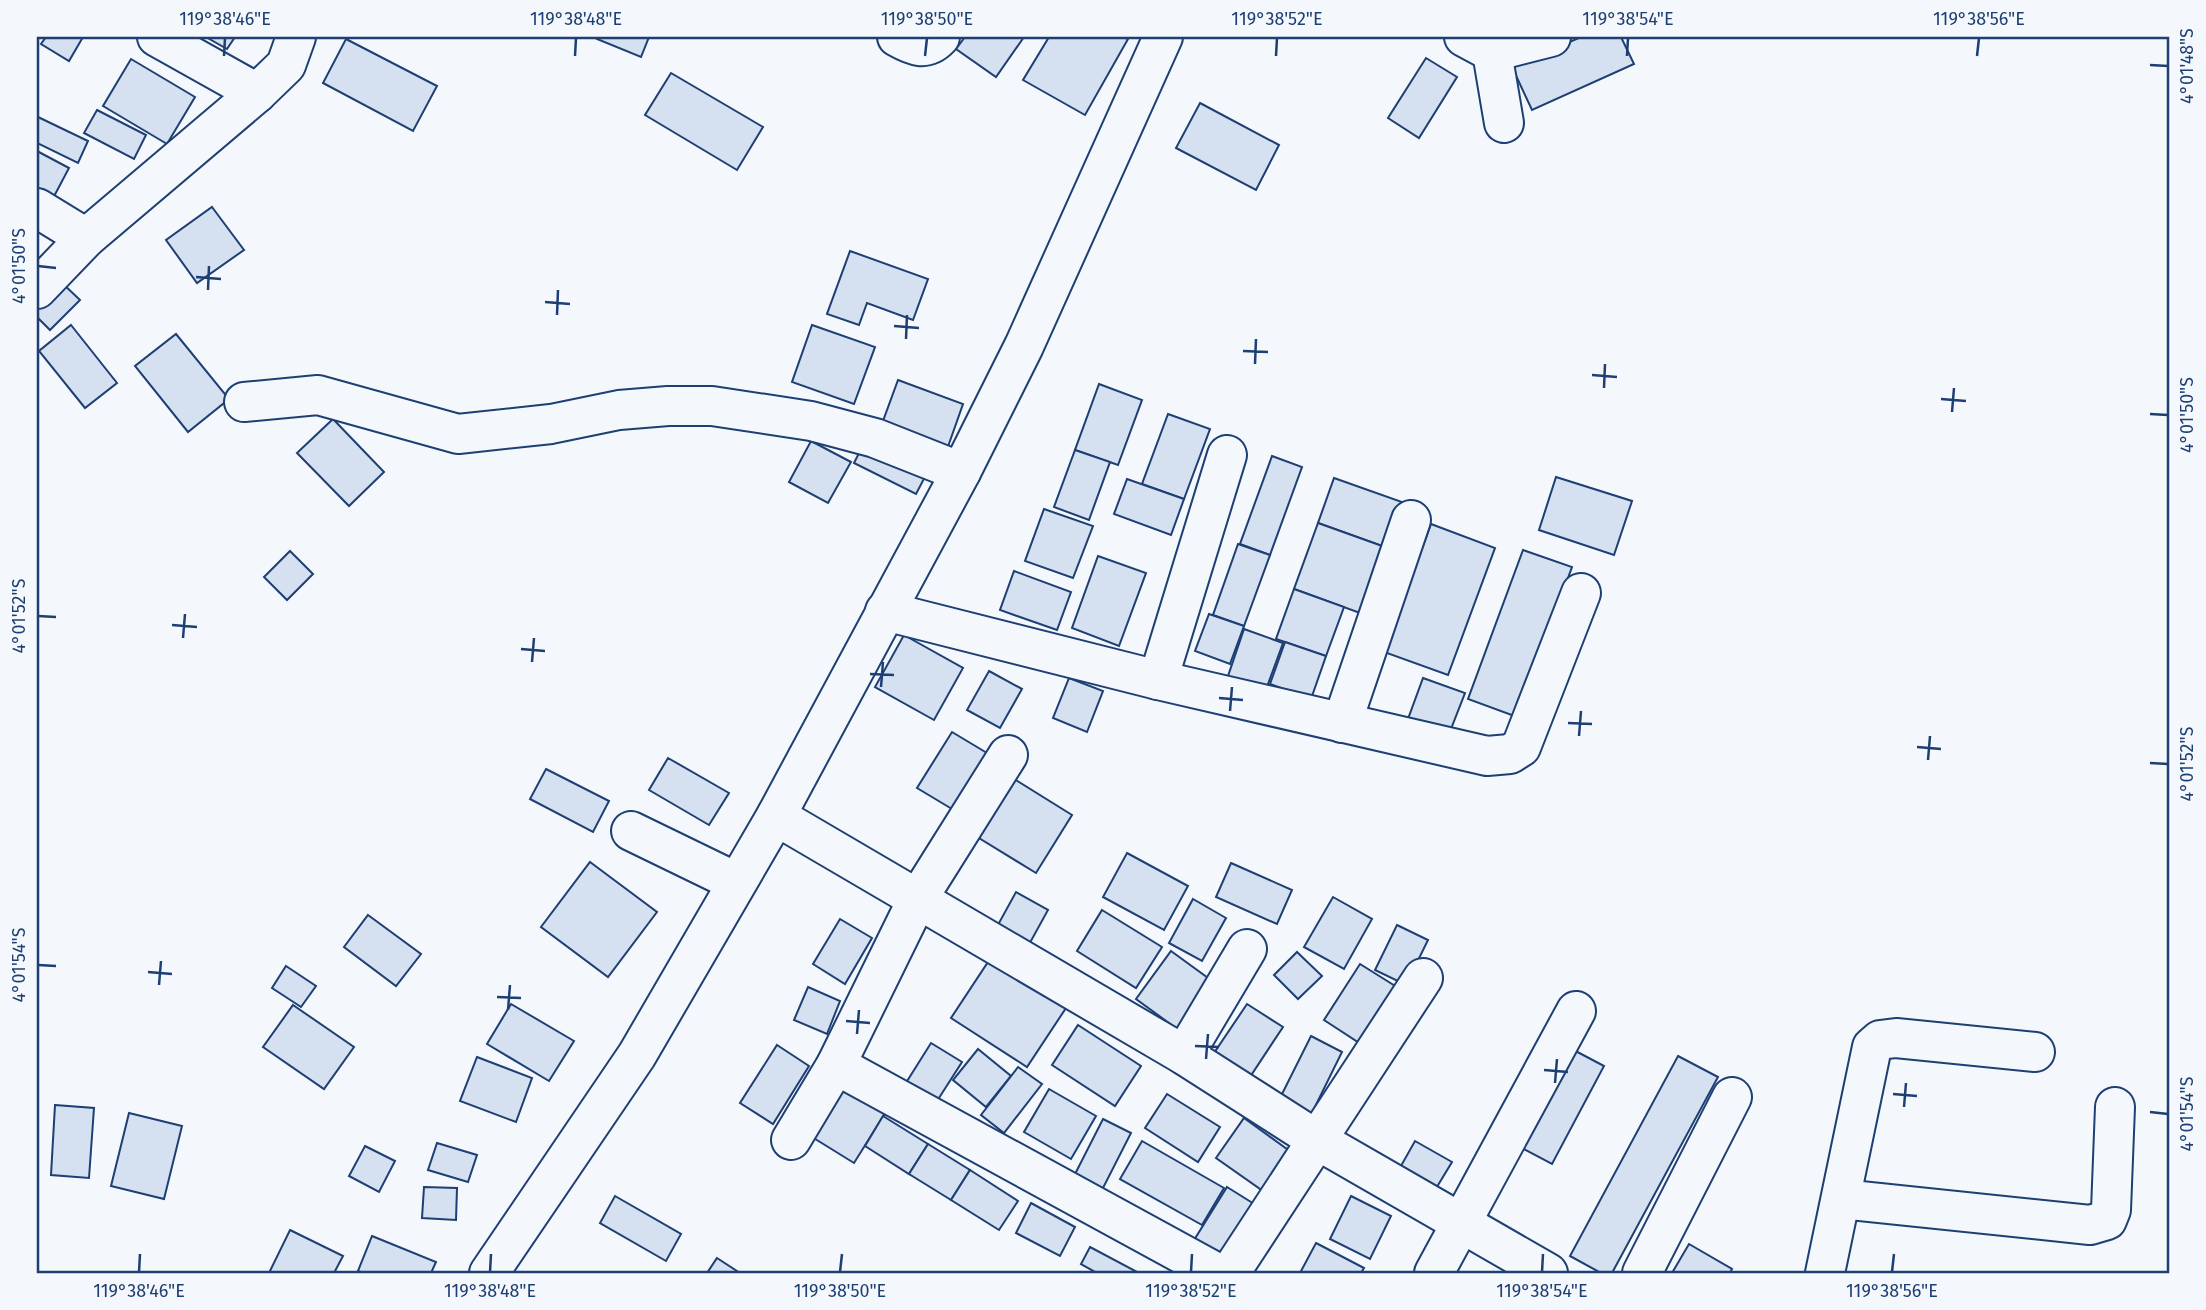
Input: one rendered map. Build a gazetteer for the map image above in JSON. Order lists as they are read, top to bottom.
{
  "coordinates": [
    "119°38'46\"E",
    "119°38'48\"E",
    "119°38'50\"E",
    "119°38'52\"E",
    "119°38'54\"E",
    "119°38'56\"E",
    "4°01'48\"S",
    "4°01'50\"S",
    "4°01'52\"S",
    "4°01'54\"S"
  ]
}
